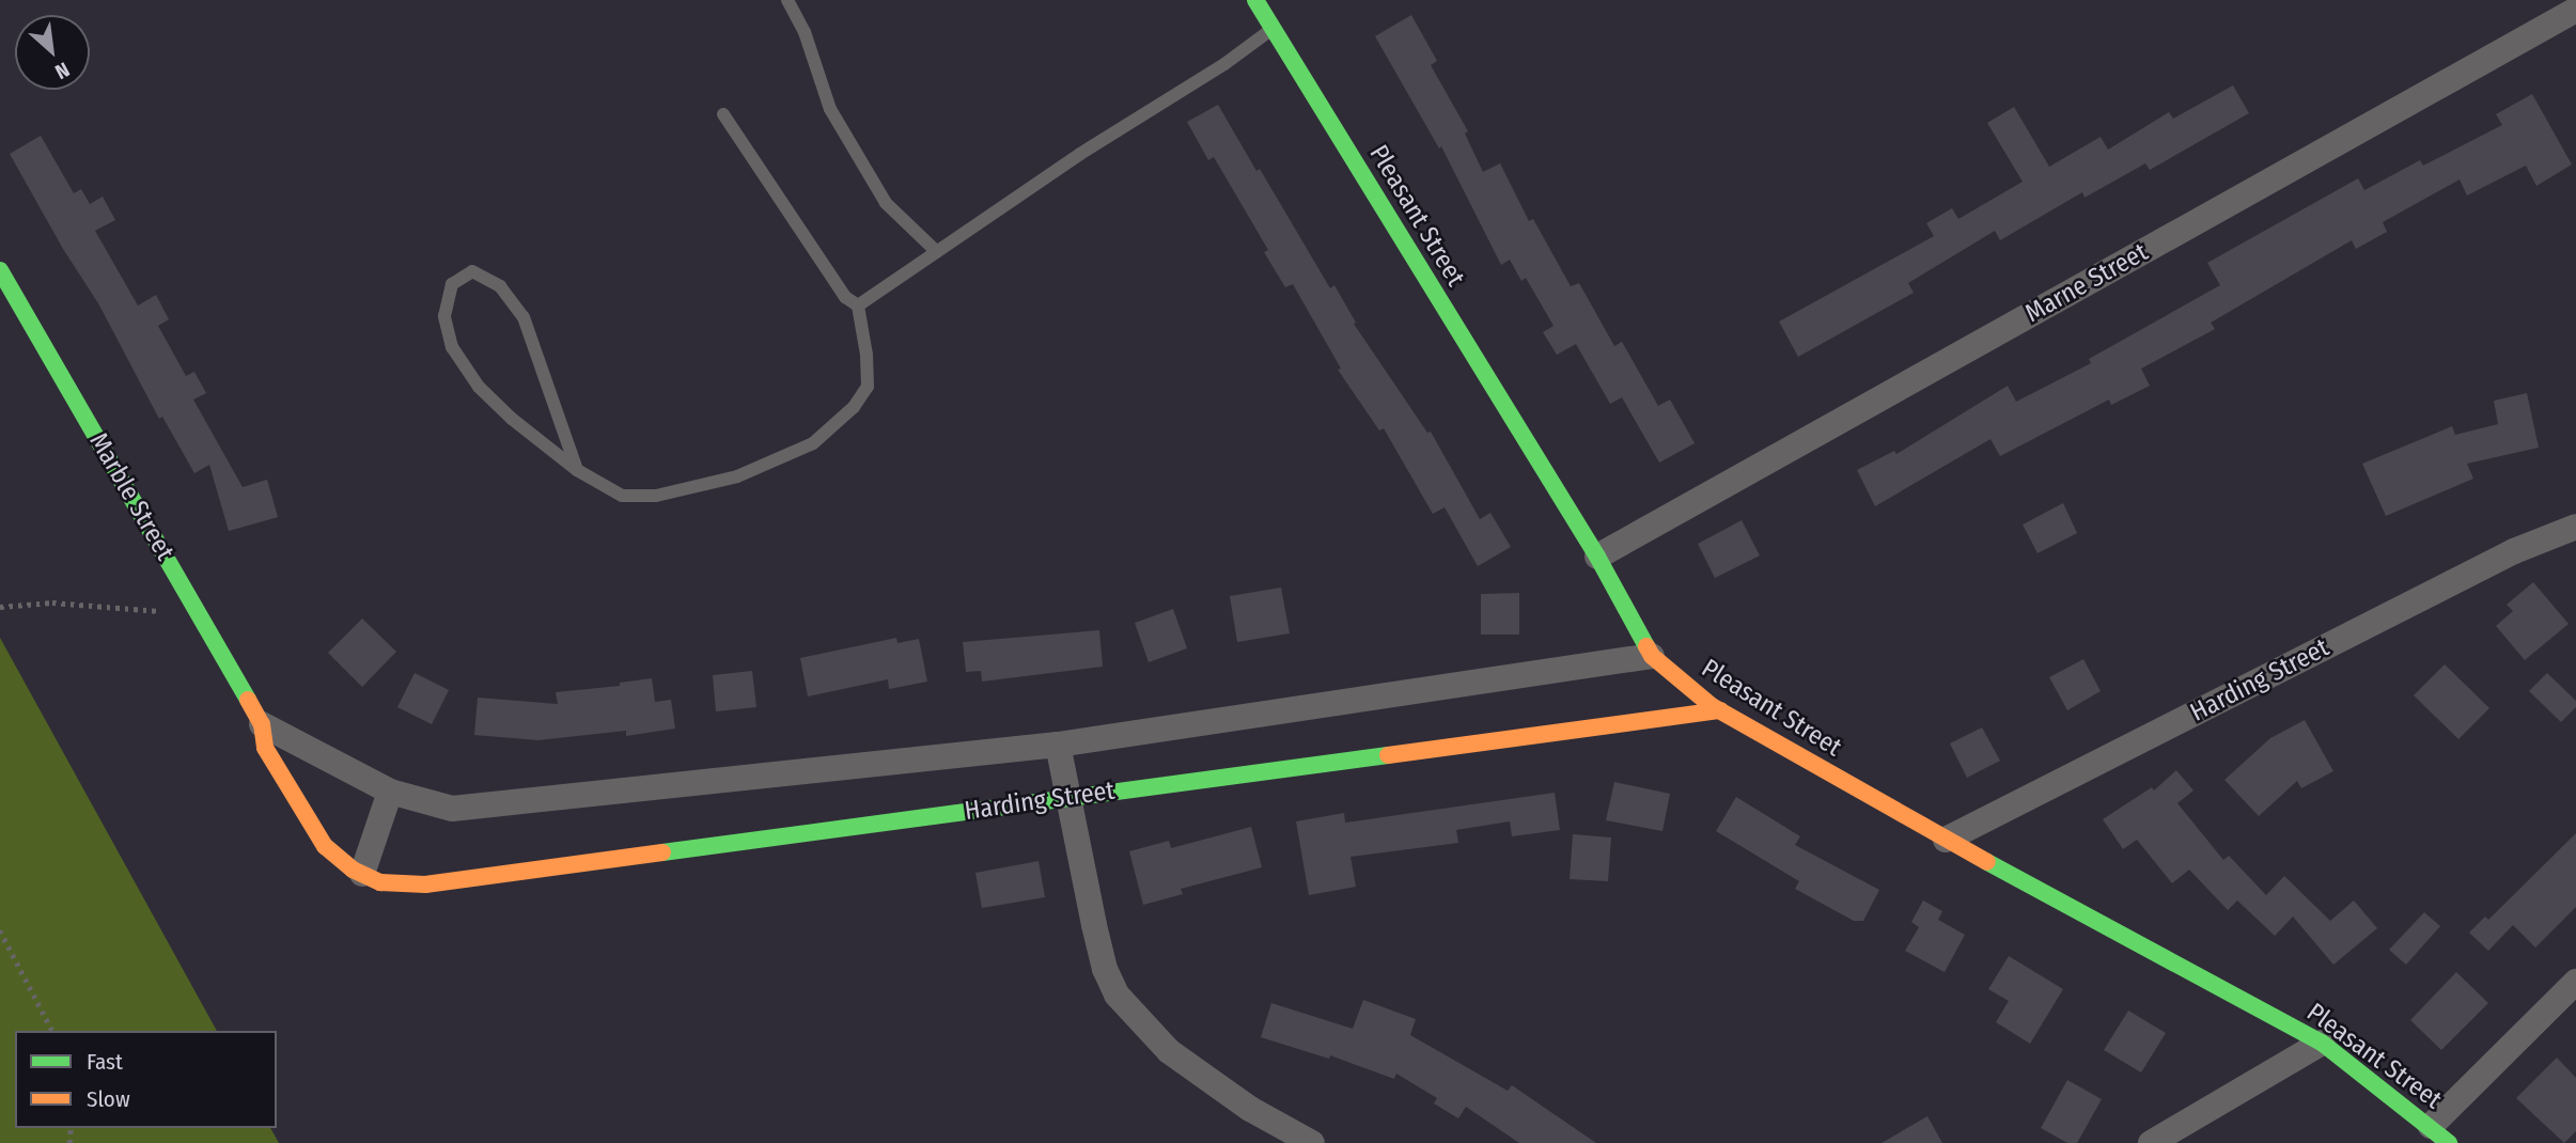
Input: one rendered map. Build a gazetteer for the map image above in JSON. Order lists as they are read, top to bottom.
{
  "streets": {
    "street": [
      "Pleasant Street",
      "Marne Street",
      "Marble Street",
      "Harding Street"
    ]
  },
  "crossings": [
    ["Pleasant Street", "Marne Street"],
    ["Pleasant Street", "Harding Street"],
    ["Marble Street", "Harding Street"]
  ],
  "legend": ["Fast", "Slow"],
  "north": "bottom right"
}
